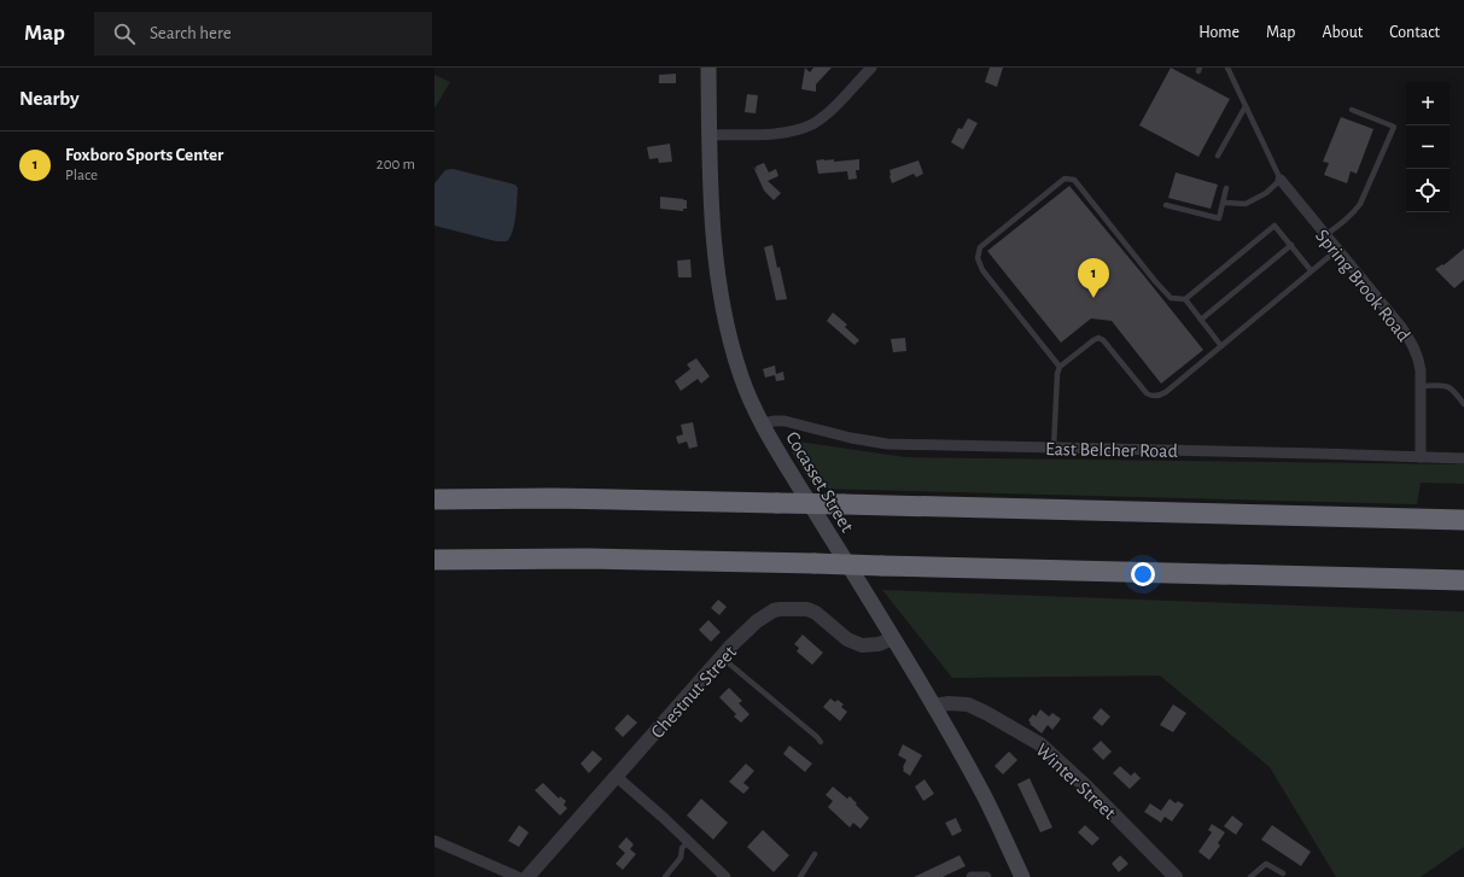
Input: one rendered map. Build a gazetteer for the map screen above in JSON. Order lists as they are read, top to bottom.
{
  "streets": {
    "main road": ["Cocasset Street"],
    "street": [
      "Spring Brook Road",
      "East Belcher Road",
      "Chestnut Street",
      "Winter Street"
    ]
  },
  "crossings": [
    ["Spring Brook Road", "East Belcher Road"],
    ["East Belcher Road", "Cocasset Street"],
    ["Cocasset Street", "Chestnut Street"],
    ["Cocasset Street", "Winter Street"]
  ],
  "page": {
    "header": "Map",
    "search": "Search here",
    "nav": [
      "Home",
      "Map",
      "About",
      "Contact"
    ],
    "heading": "Nearby",
    "map_buttons": ["+", "−"],
    "list": [
      {
        "mark": "1",
        "name": "Foxboro Sports Center",
        "note": "Place",
        "value": "200 m"
      }
    ],
    "pins": "1"
  }
}
